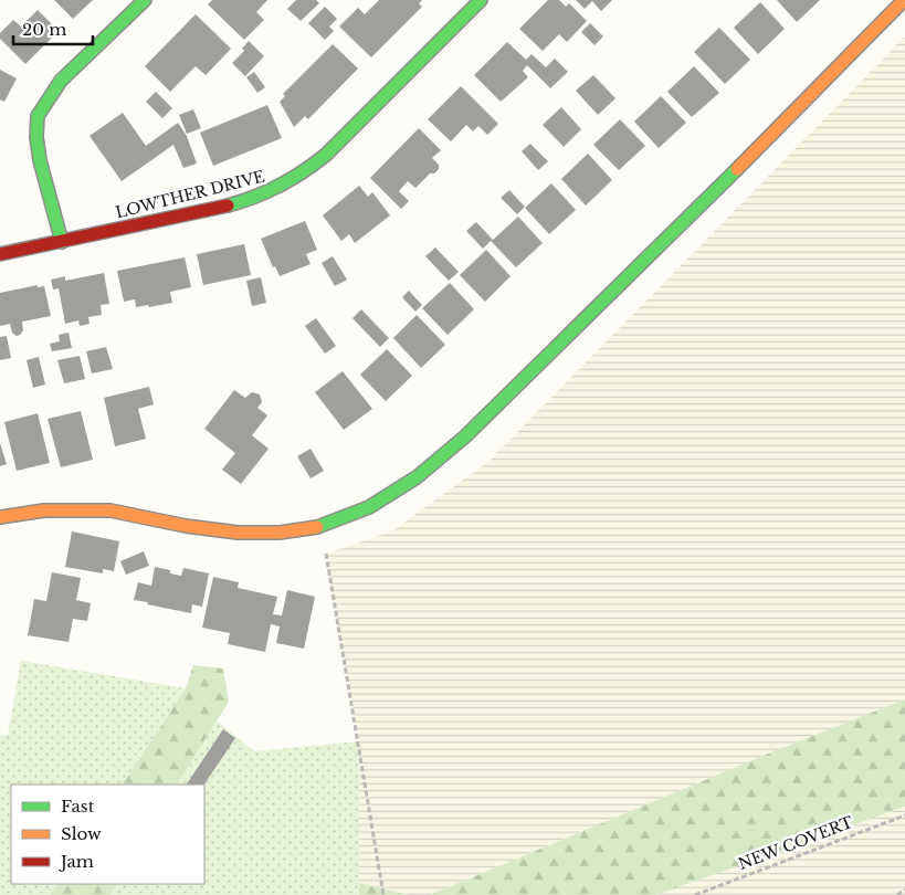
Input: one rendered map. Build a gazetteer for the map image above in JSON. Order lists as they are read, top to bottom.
{
  "streets": {
    "street": ["LOWTHER DRIVE"],
    "path": ["NEW COVERT"]
  },
  "legend": ["Fast", "Slow", "Jam"],
  "scale_bar": "20 m"
}
